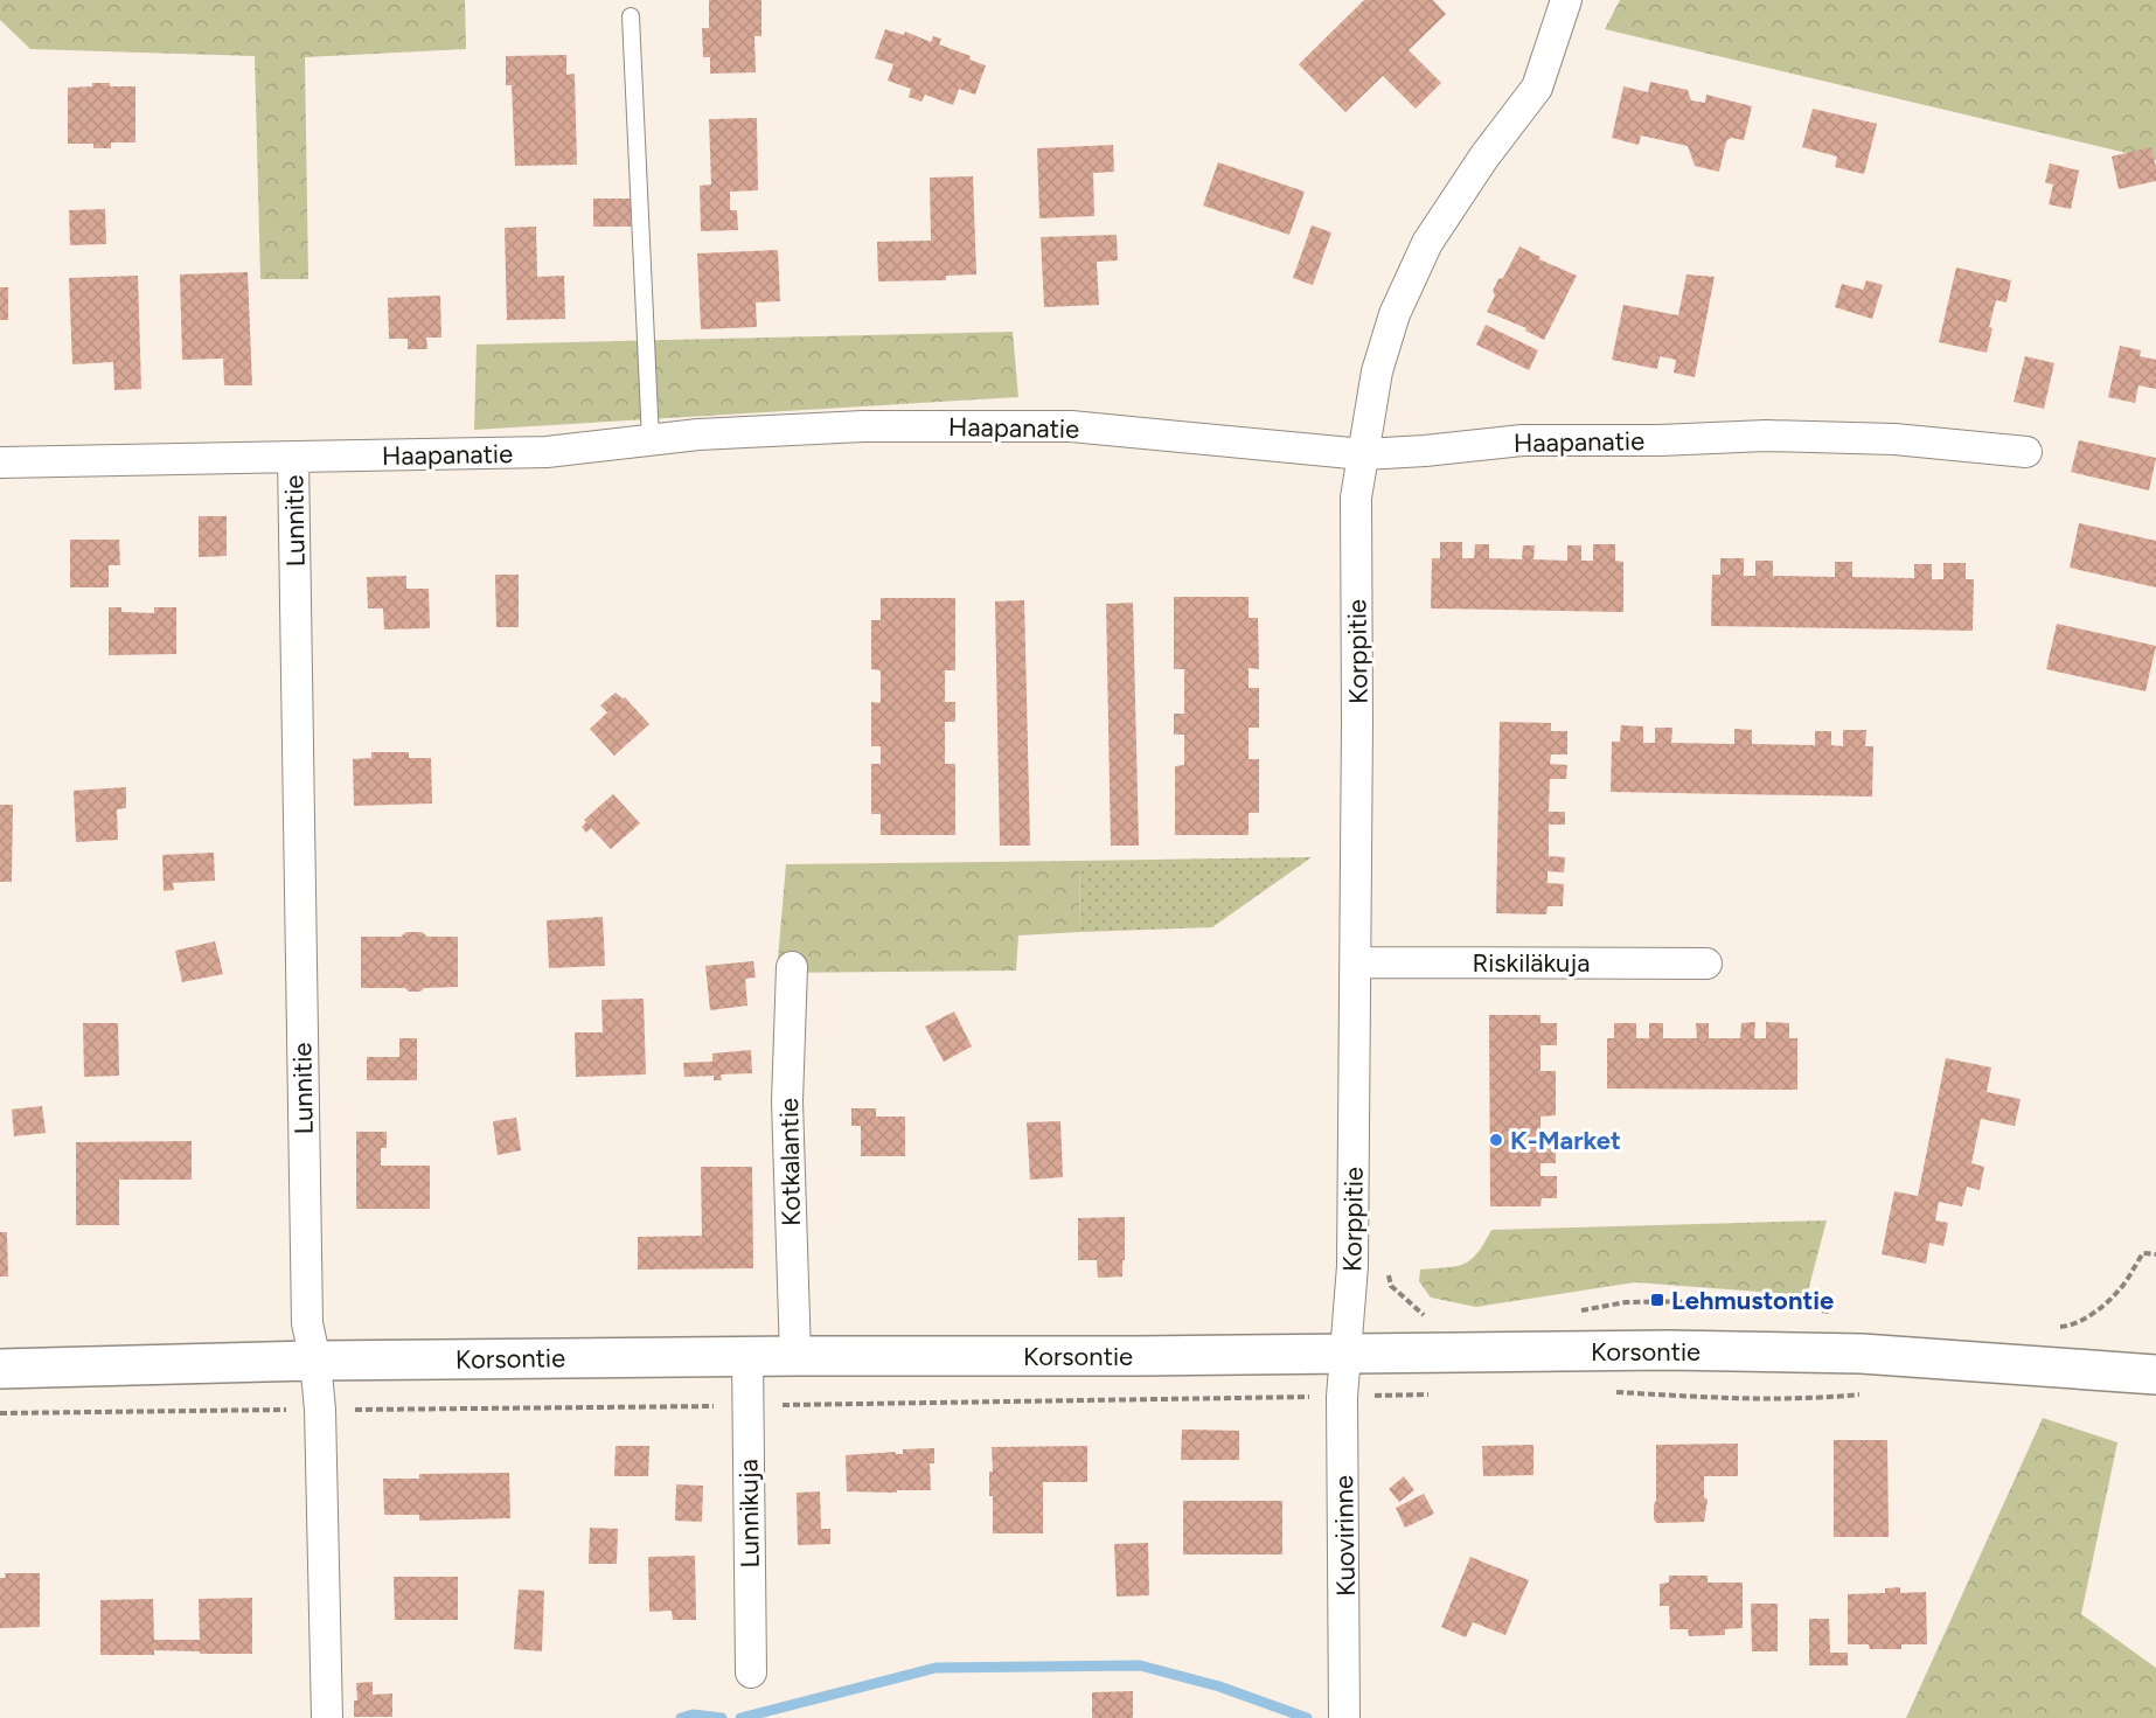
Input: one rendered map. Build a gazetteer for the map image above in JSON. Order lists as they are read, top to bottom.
{
  "streets": {
    "main road": ["Korsontie"],
    "street": [
      "Haapanatie",
      "Lunnitie",
      "Korppitie",
      "Riskiläkuja",
      "Kotkalantie",
      "Lunnikuja",
      "Kuovirinne"
    ]
  },
  "crossings": [
    ["Haapanatie", "Lunnitie"],
    ["Haapanatie", "Korppitie"],
    ["Lunnitie", "Korsontie"],
    ["Korppitie", "Riskiläkuja"],
    ["Korppitie", "Korsontie"],
    ["Korppitie", "Kuovirinne"],
    ["Kotkalantie", "Korsontie"],
    ["Korsontie", "Lunnikuja"],
    ["Korsontie", "Kuovirinne"]
  ],
  "places": {
    "other": ["K-Market"],
    "transit": ["Lehmustontie"]
  }
}
